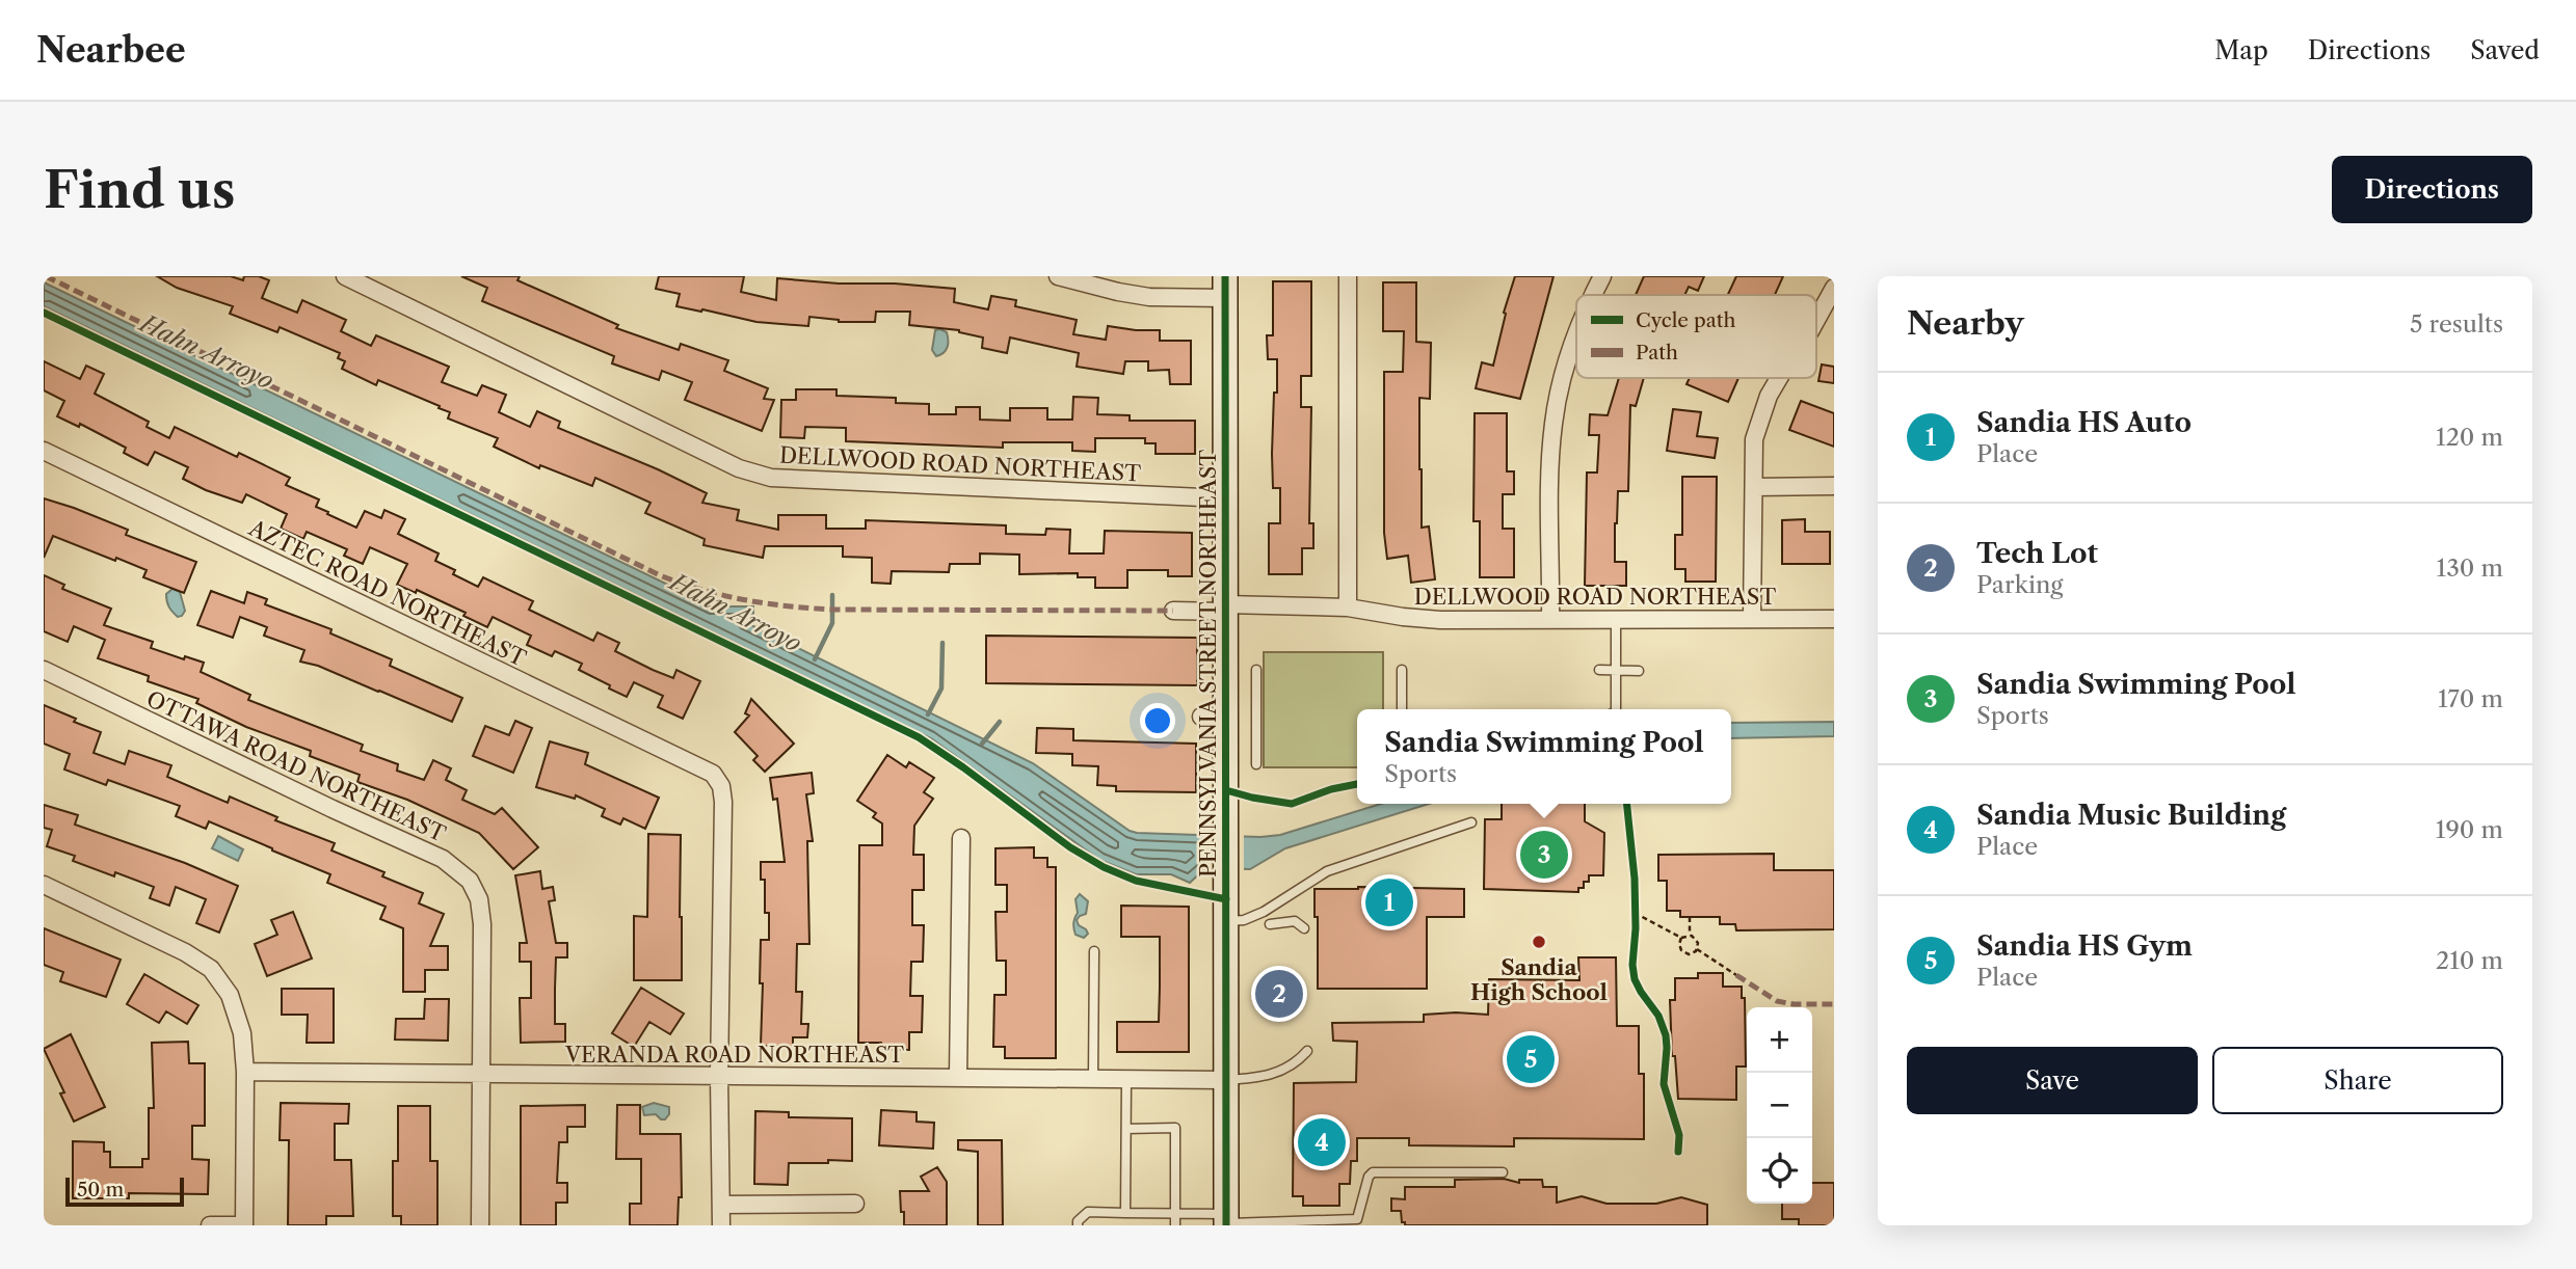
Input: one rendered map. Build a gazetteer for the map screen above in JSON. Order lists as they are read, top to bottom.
{
  "streets": {
    "street": [
      "DELLWOOD ROAD NORTHEAST",
      "AZTEC ROAD NORTHEAST",
      "PENNSYLVANIA STREET NORTHEAST",
      "OTTAWA ROAD NORTHEAST",
      "VERANDA ROAD NORTHEAST"
    ]
  },
  "crossings": [
    ["DELLWOOD ROAD NORTHEAST", "PENNSYLVANIA STREET NORTHEAST"],
    ["AZTEC ROAD NORTHEAST", "VERANDA ROAD NORTHEAST"],
    ["PENNSYLVANIA STREET NORTHEAST", "VERANDA ROAD NORTHEAST"],
    ["OTTAWA ROAD NORTHEAST", "VERANDA ROAD NORTHEAST"]
  ],
  "water": ["Hahn Arroyo"],
  "places": ["Sandia High School"],
  "legend": ["Cycle path", "Path"],
  "scale_bar": "50 m",
  "page": {
    "header": "Nearbee",
    "nav": ["Map", "Directions", "Saved"],
    "buttons": [
      "Directions",
      ["Save", "Share"]
    ],
    "title": "Find us",
    "heading": ["Nearby", "5 results"],
    "list": [
      {
        "mark": "1",
        "name": "Sandia HS Auto",
        "note": "Place",
        "value": "120 m"
      },
      {
        "mark": "2",
        "name": "Tech Lot",
        "note": "Parking",
        "value": "130 m"
      },
      {
        "mark": "3",
        "name": "Sandia Swimming Pool",
        "note": "Sports",
        "value": "170 m"
      },
      {
        "mark": "4",
        "name": "Sandia Music Building",
        "note": "Place",
        "value": "190 m"
      },
      {
        "mark": "5",
        "name": "Sandia HS Gym",
        "note": "Place",
        "value": "210 m"
      }
    ],
    "popup": ["Sandia Swimming Pool", "Sports"],
    "pins": [
      "3",
      "1",
      "2",
      "5",
      "4"
    ],
    "map_buttons": ["+", "−"],
    "scale": "50 m"
  }
}
